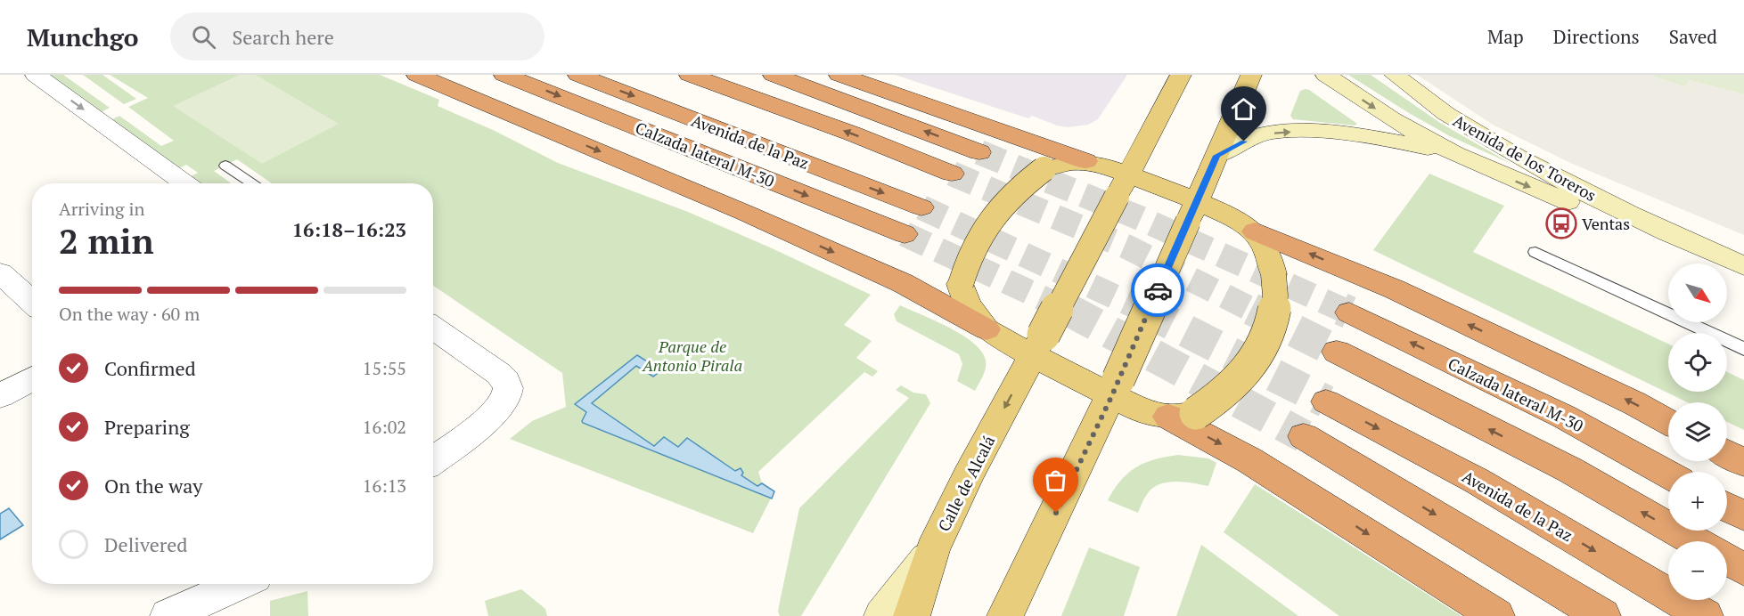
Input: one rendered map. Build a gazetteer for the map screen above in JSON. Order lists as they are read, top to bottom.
{
  "streets": {
    "highway": ["Avenida de la Paz", "Calzada lateral M-30"],
    "main road": ["Calle de Alcalá"],
    "street": ["Avenida de los Toreros"]
  },
  "parks": ["Parque de Antonio Pirala"],
  "places": {
    "bus stop": ["Ventas"]
  },
  "north": "bottom right",
  "page": {
    "header": "Munchgo",
    "search": "Search here",
    "nav": ["Map", "Directions", "Saved"],
    "heading": ["2 min", "Arriving in", "16:18–16:23"],
    "map_buttons": ["+", "−"],
    "bar": "On the way · 60 m",
    "list": [
      ["Confirmed", "15:55"],
      ["Preparing", "16:02"],
      ["On the way", "16:13"],
      "Delivered"
    ]
  }
}
